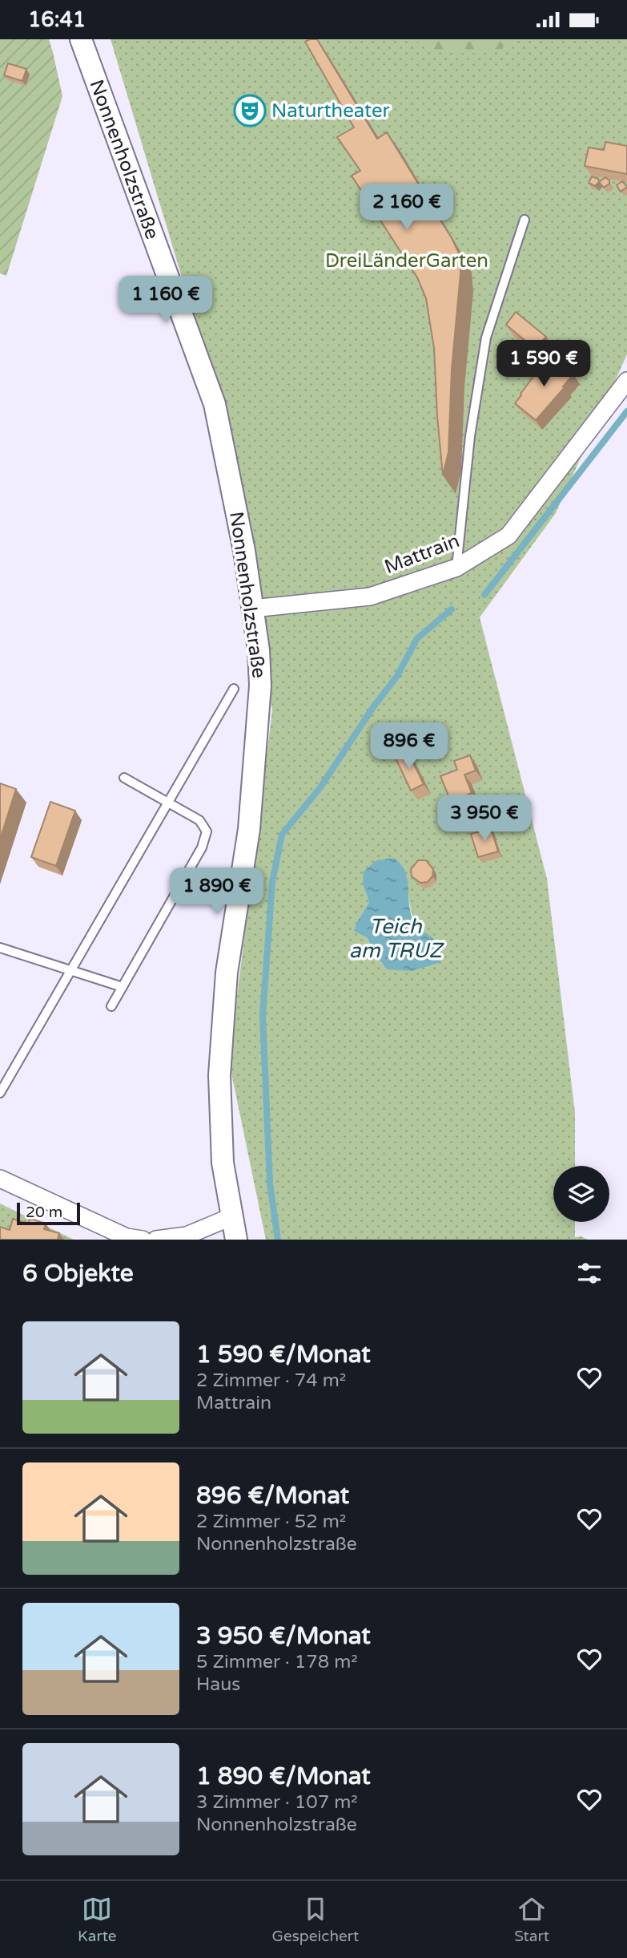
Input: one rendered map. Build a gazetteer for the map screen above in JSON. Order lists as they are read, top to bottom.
{
  "streets": {
    "street": ["Nonnenholzstraße", "Mattrain"]
  },
  "crossings": [
    ["Nonnenholzstraße", "Mattrain"]
  ],
  "water": ["Teich am TRUZ"],
  "parks": ["DreiLänderGarten"],
  "places": {
    "theatre": ["Naturtheater"]
  },
  "scale_bar": "20 m",
  "page": {
    "status": "16:41",
    "price": [
      "2 160 €",
      "1 160 €",
      "1 590 €",
      "896 €",
      "3 950 €",
      "1 890 €"
    ],
    "scale": "20 m",
    "heading": "6 Objekte",
    "list": [
      {
        "name": "1 590 €/Monat",
        "note": "2 Zimmer · 74 m² · Mattrain"
      },
      {
        "name": "896 €/Monat",
        "note": "2 Zimmer · 52 m² · Nonnenholzstraße"
      },
      {
        "name": "3 950 €/Monat",
        "note": "5 Zimmer · 178 m² · Haus"
      },
      {
        "name": "1 890 €/Monat",
        "note": "3 Zimmer · 107 m² · Nonnenholzstraße"
      }
    ],
    "tabs": ["Karte", "Gespeichert", "Start"]
  }
}
